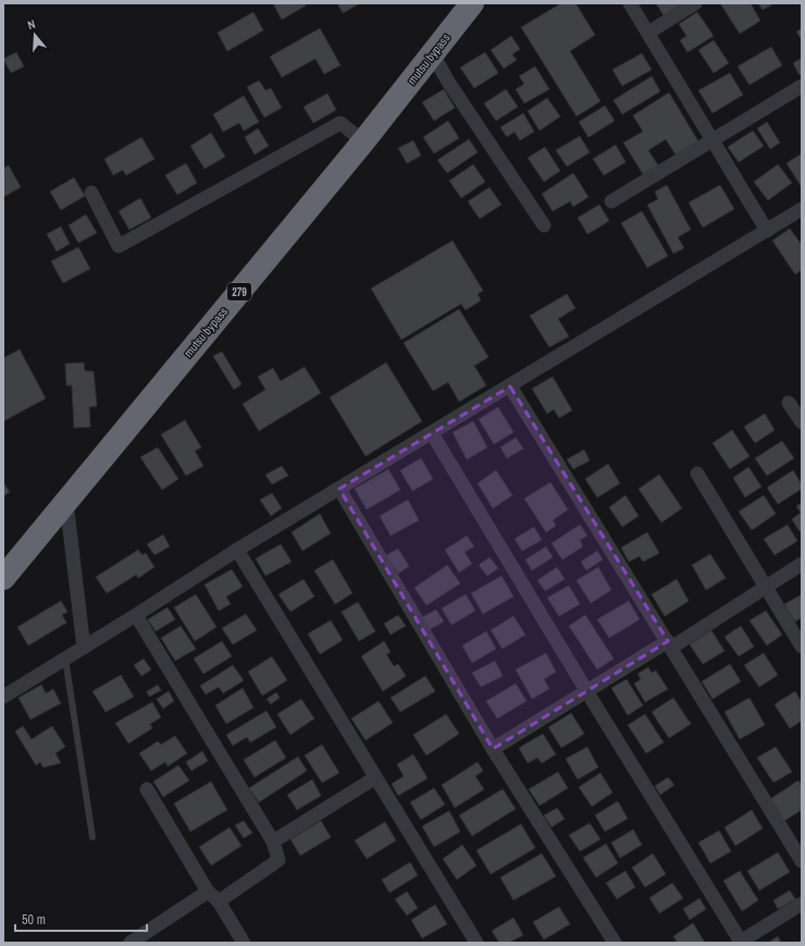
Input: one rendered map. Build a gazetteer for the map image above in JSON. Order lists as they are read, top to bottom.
{
  "streets": {
    "highway": ["mutsu bypass", "279"]
  },
  "scale_bar": "50 m",
  "north": "top"
}
